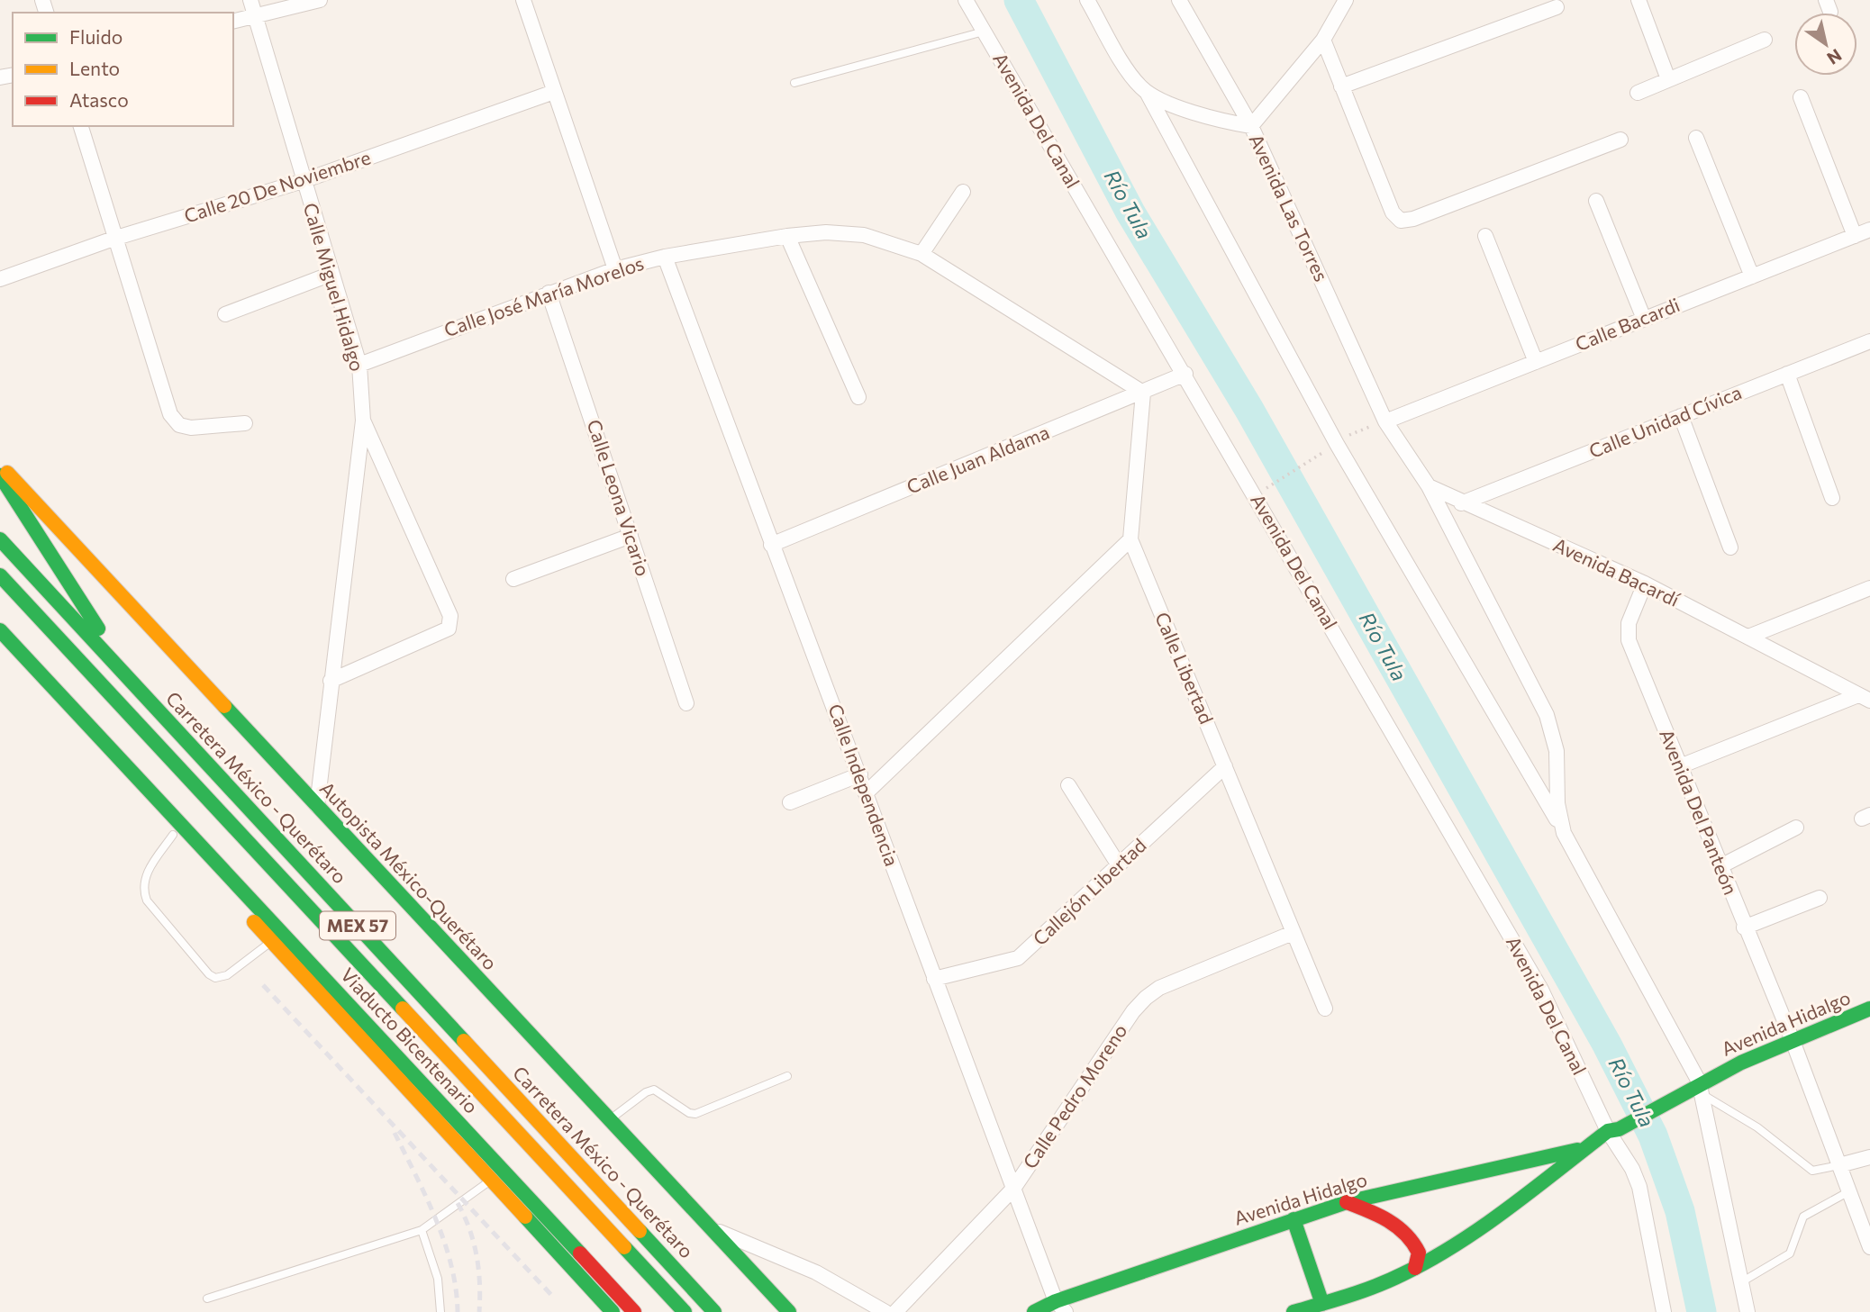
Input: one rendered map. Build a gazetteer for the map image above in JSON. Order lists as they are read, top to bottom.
{
  "streets": {
    "main road": [
      "Carretera México - Querétaro",
      "Autopista México-Querétaro",
      "MEX 57",
      "Avenida Hidalgo",
      "Viaducto Bicentenario"
    ],
    "street": [
      "Avenida Del Canal",
      "Calle 20 De Noviembre",
      "Avenida Las Torres",
      "Calle Miguel Hidalgo",
      "Calle José María Morelos",
      "Calle Bacardi",
      "Calle Unidad Cívica",
      "Calle Juan Aldama",
      "Calle Leona Vicario",
      "Avenida Bacardí",
      "Calle Libertad",
      "Calle Independencia",
      "Avenida Del Panteón",
      "Callejón Libertad",
      "Calle Pedro Moreno"
    ]
  },
  "crossings": [
    ["Avenida Del Canal", "Calle Juan Aldama"],
    ["Avenida Del Canal", "Avenida Hidalgo"],
    ["Calle 20 De Noviembre", "Calle Miguel Hidalgo"],
    ["Avenida Las Torres", "Calle Bacardi"],
    ["Avenida Las Torres", "Avenida Bacardí"],
    ["Calle Miguel Hidalgo", "Calle José María Morelos"],
    ["Calle Miguel Hidalgo", "Autopista México-Querétaro"],
    ["Calle José María Morelos", "Calle Juan Aldama"],
    ["Calle José María Morelos", "Calle Leona Vicario"],
    ["Calle José María Morelos", "Calle Libertad"],
    ["Calle José María Morelos", "Calle Independencia"],
    ["Calle Bacardi", "Avenida Bacardí"],
    ["Calle Unidad Cívica", "Avenida Bacardí"],
    ["Calle Juan Aldama", "Calle Libertad"],
    ["Calle Juan Aldama", "Calle Independencia"],
    ["Avenida Bacardí", "Avenida Del Panteón"],
    ["Calle Libertad", "Callejón Libertad"],
    ["Calle Libertad", "Calle Pedro Moreno"],
    ["Calle Independencia", "Callejón Libertad"],
    ["Calle Independencia", "Avenida Hidalgo"],
    ["Calle Independencia", "Calle Pedro Moreno"],
    ["Avenida Del Panteón", "Avenida Hidalgo"]
  ],
  "water": ["Río Tula"],
  "legend": ["Fluido", "Lento", "Atasco"],
  "north": "bottom right"
}
